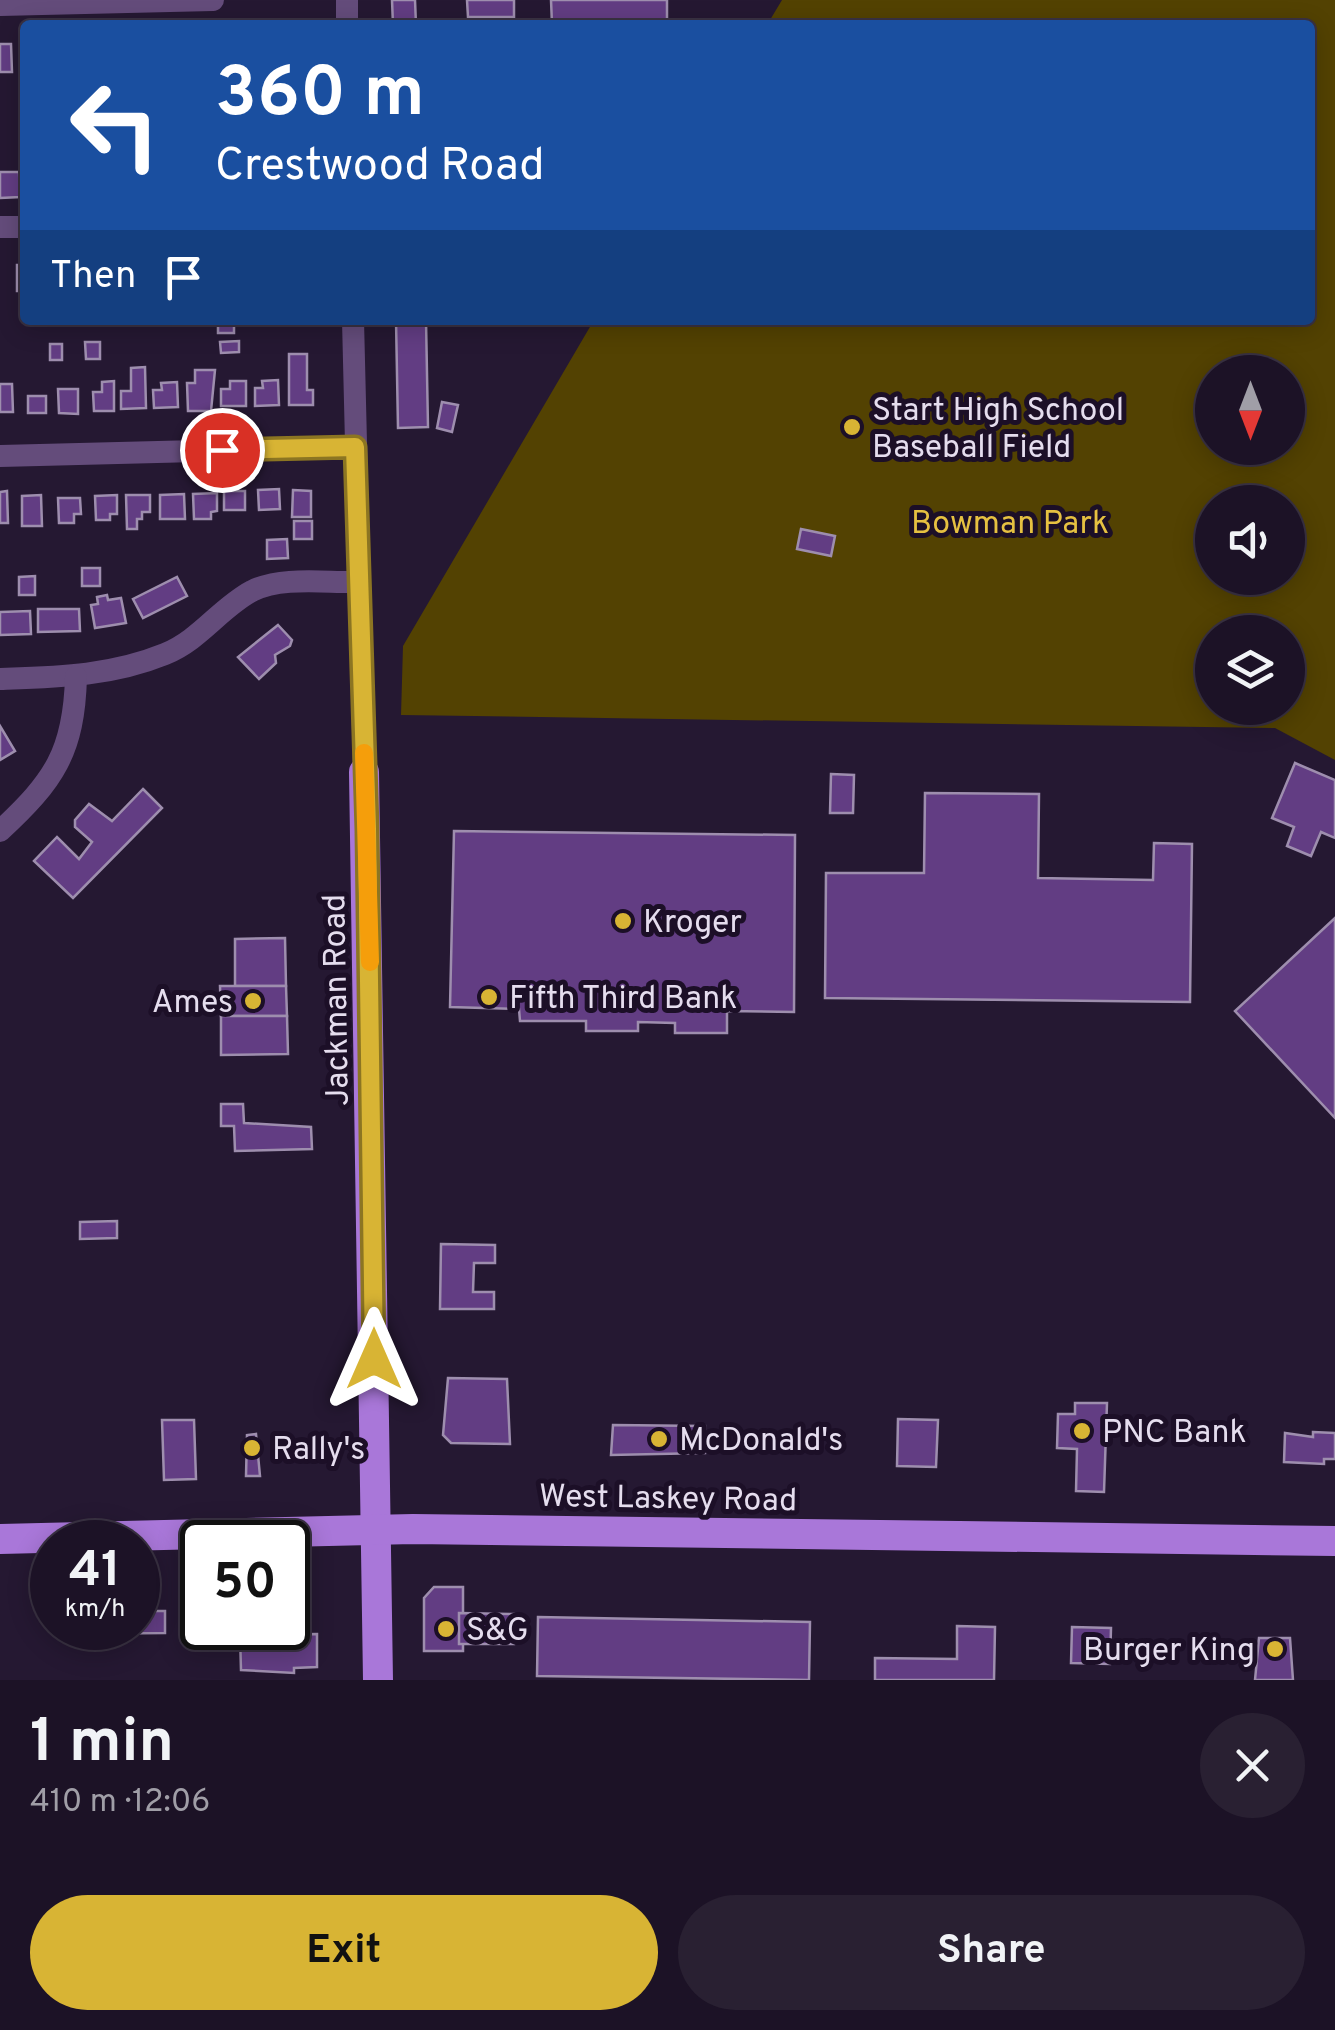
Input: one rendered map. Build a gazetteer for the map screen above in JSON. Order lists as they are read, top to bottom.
{
  "streets": {
    "main road": ["Jackman Road", "West Laskey Road"]
  },
  "crossings": [
    ["Jackman Road", "West Laskey Road"]
  ],
  "parks": ["Bowman Park"],
  "places": [
    "Start High School Baseball Field",
    "Kroger",
    "Fifth Third Bank",
    "Ames",
    "PNC Bank",
    "McDonald's",
    "Rally's",
    "S&G",
    "Burger King"
  ],
  "north": "bottom",
  "page": {
    "turn": ["360 m", "Crestwood Road"],
    "then": "Then",
    "speed": "41 km/h",
    "limit": "50",
    "heading": ["1 min", "410 m · 12:06"],
    "buttons": ["Exit", "Share"]
  }
}
